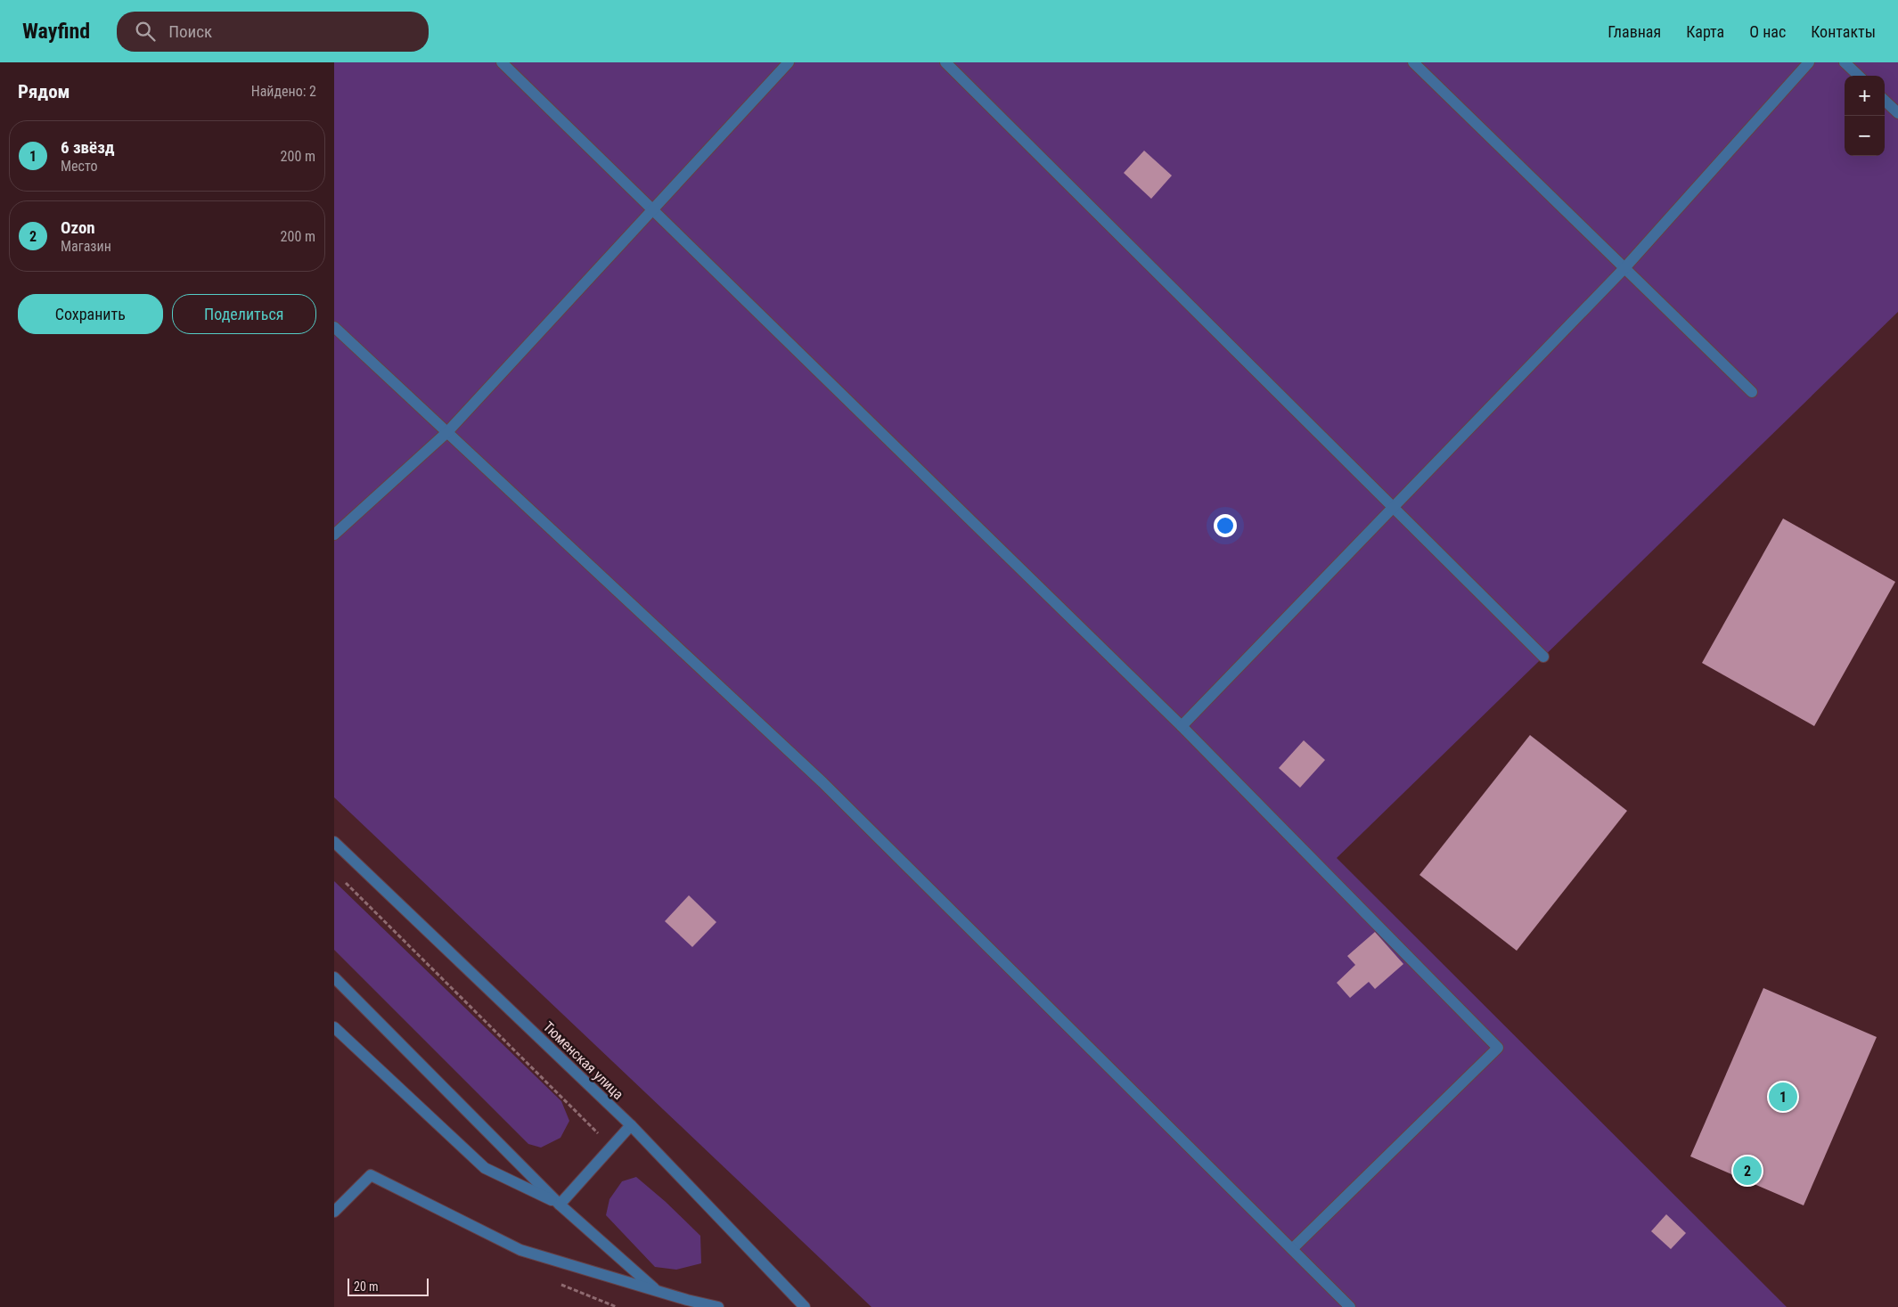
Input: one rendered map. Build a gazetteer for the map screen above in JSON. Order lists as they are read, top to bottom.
{
  "streets": {
    "street": ["Тюменская улица"]
  },
  "scale_bar": "20 m",
  "page": {
    "header": "Wayfind",
    "search": "Поиск",
    "nav": [
      "Главная",
      "Карта",
      "О нас",
      "Контакты"
    ],
    "heading": ["Рядом", "Найдено: 2"],
    "map_buttons": ["+", "−"],
    "list": [
      {
        "mark": "1",
        "name": "6 звёзд",
        "note": "Место",
        "value": "200 m"
      },
      {
        "mark": "2",
        "name": "Ozon",
        "note": "Магазин",
        "value": "200 m"
      }
    ],
    "buttons": ["Сохранить", "Поделиться"],
    "pins": ["1", "2"],
    "scale": "20 m"
  }
}
